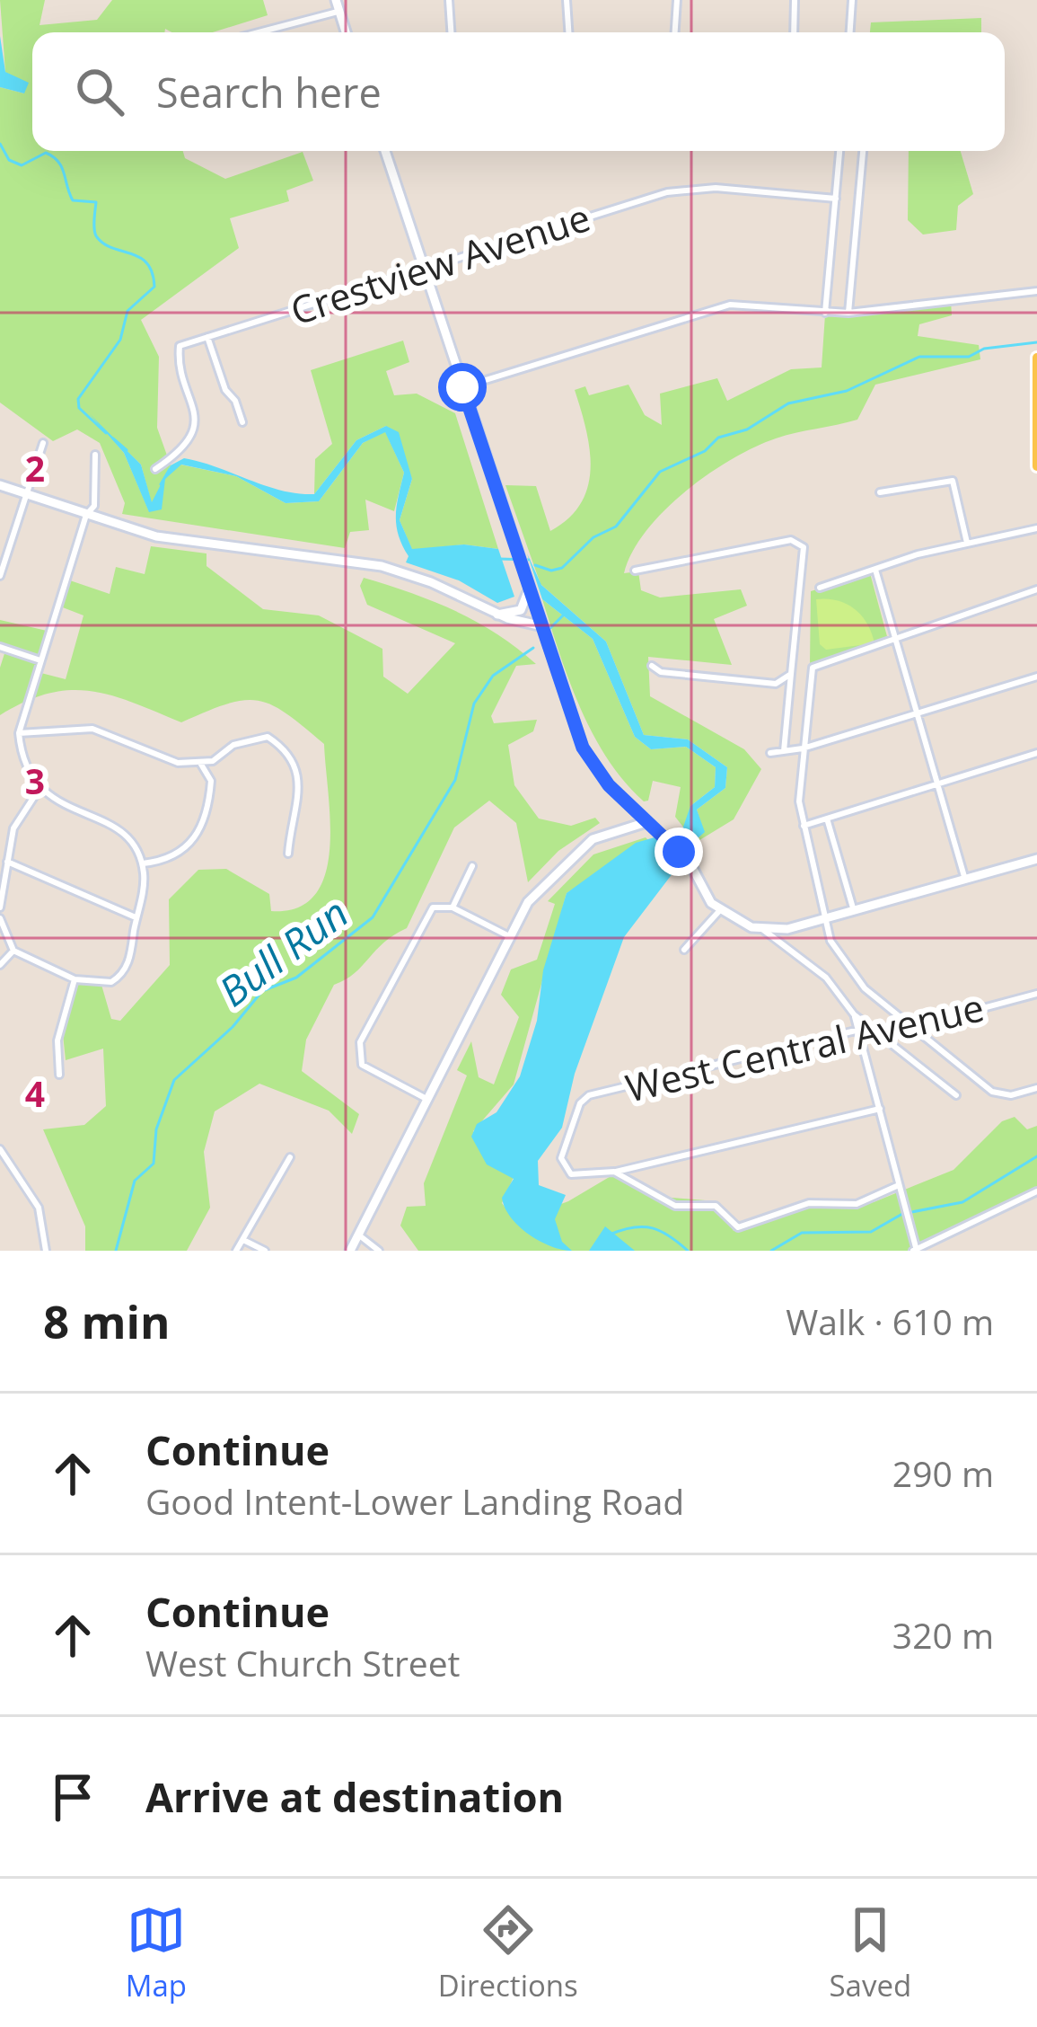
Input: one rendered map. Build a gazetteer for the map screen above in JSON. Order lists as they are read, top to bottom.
{
  "streets": {
    "street": ["Crestview Avenue", "West Central Avenue"]
  },
  "water": ["Bull Run"],
  "page": {
    "search": "Search here",
    "heading": ["8 min", "Walk · 610 m"],
    "list": [
      ["Continue", "Good Intent-Lower Landing Road", "290 m"],
      ["Continue", "West Church Street", "320 m"],
      "Arrive at destination"
    ],
    "nav": ["Map", "Directions", "Saved"]
  },
  "grid": {
    "rows": ["2", "3", "4"]
  }
}
